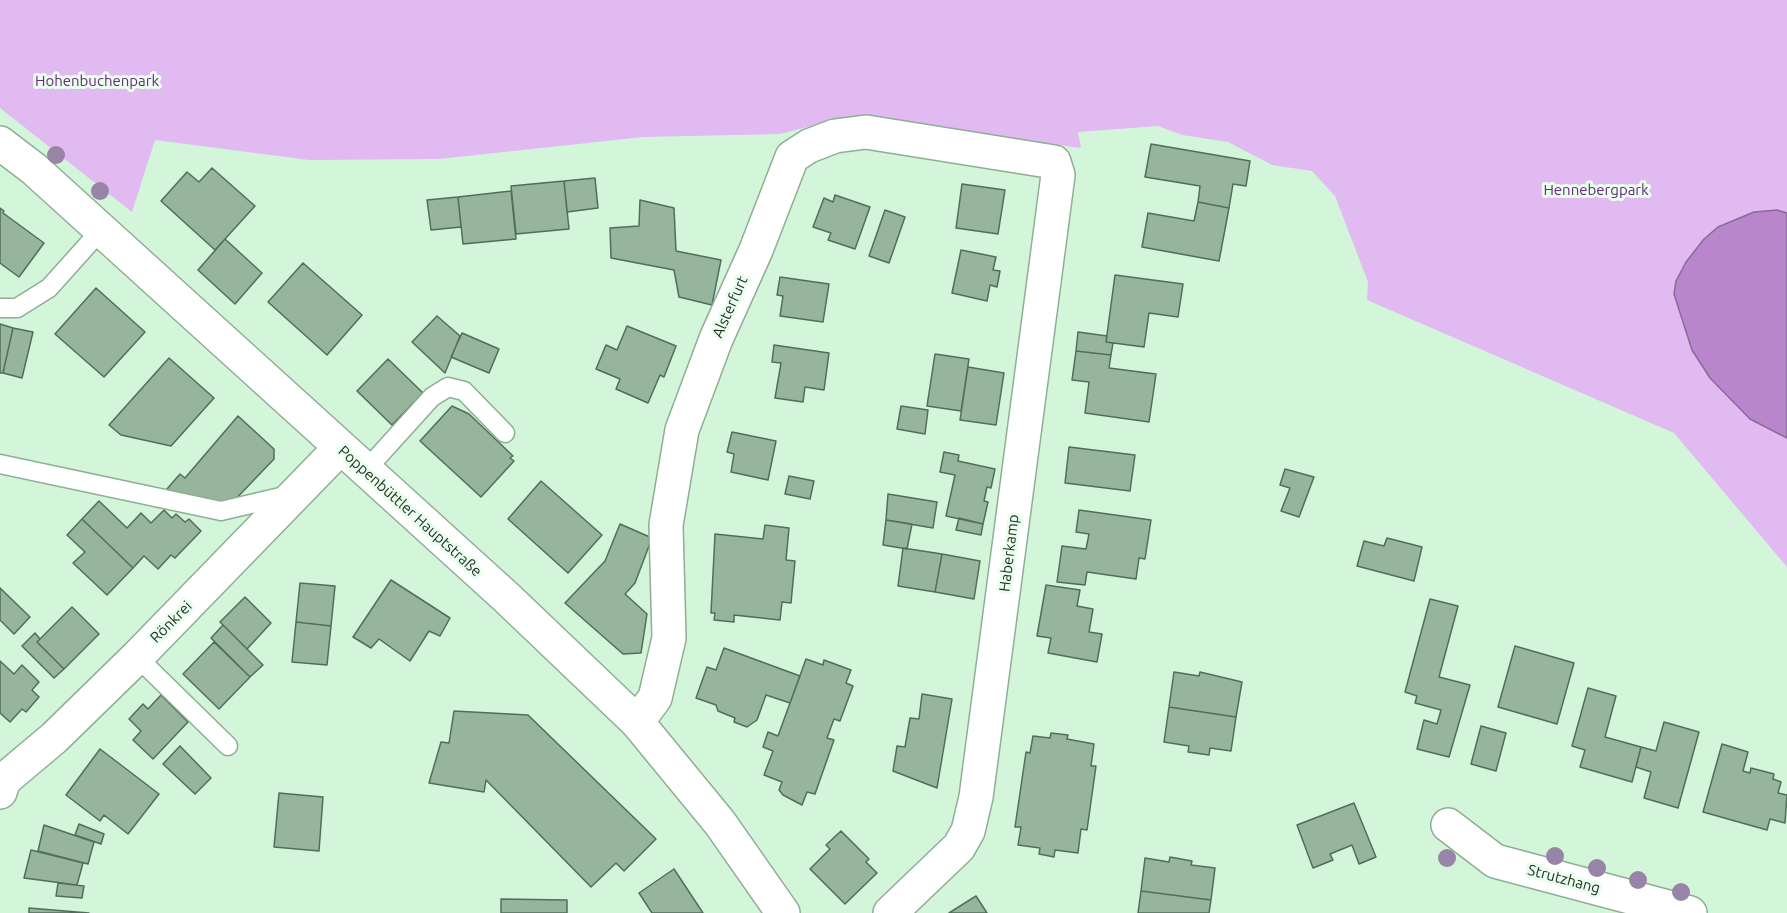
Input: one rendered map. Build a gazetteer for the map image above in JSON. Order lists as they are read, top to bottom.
{
  "streets": {
    "street": [
      "Alsterfurt",
      "Poppenbüttler Hauptstraße",
      "Haberkamp",
      "Rönkrei",
      "Strutzhang"
    ]
  },
  "crossings": [
    ["Alsterfurt", "Poppenbüttler Hauptstraße"],
    ["Alsterfurt", "Haberkamp"],
    ["Poppenbüttler Hauptstraße", "Rönkrei"]
  ],
  "parks": ["Hohenbuchenpark", "Hennebergpark"]
}
